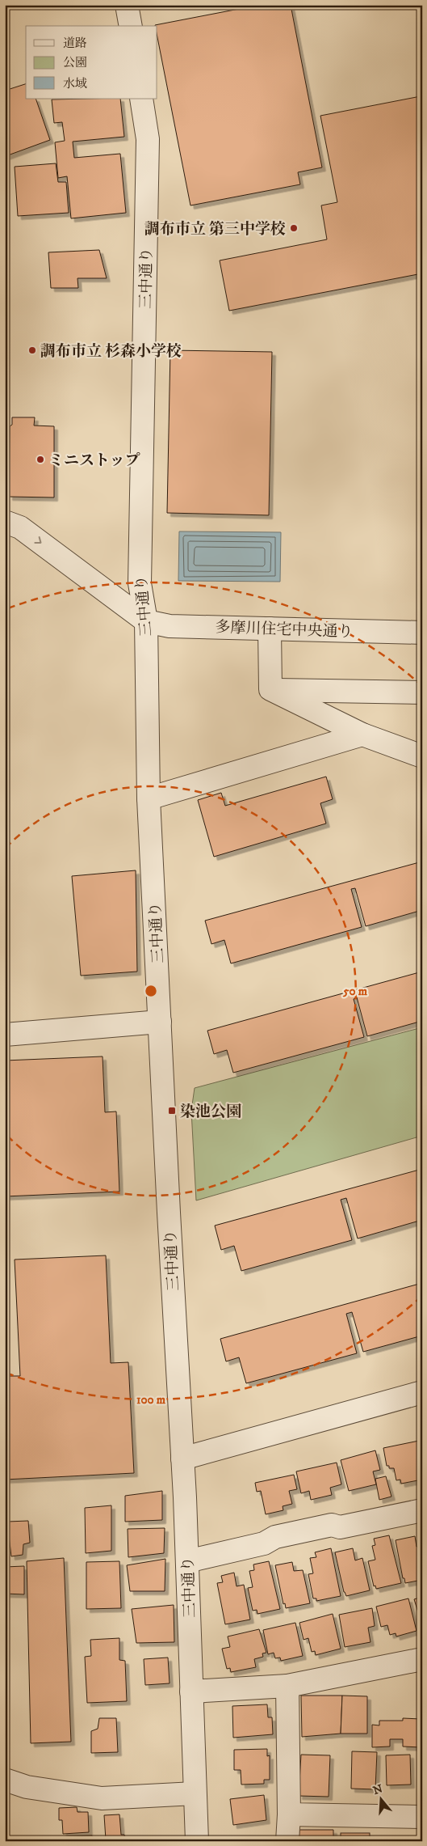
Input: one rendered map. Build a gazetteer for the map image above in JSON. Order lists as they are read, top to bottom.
{
  "streets": {
    "street": ["三中通り", "多摩川住宅中央通り"]
  },
  "crossings": [
    ["三中通り", "多摩川住宅中央通り"]
  ],
  "places": {
    "other": ["調布市立 第三中学校", "調布市立 杉森小学校", "ミニストップ"],
    "transit": ["染池公園"]
  },
  "legend": ["道路", "公園", "水域"],
  "north": "top",
  "rings": ["50 m", "100 m"]
}
